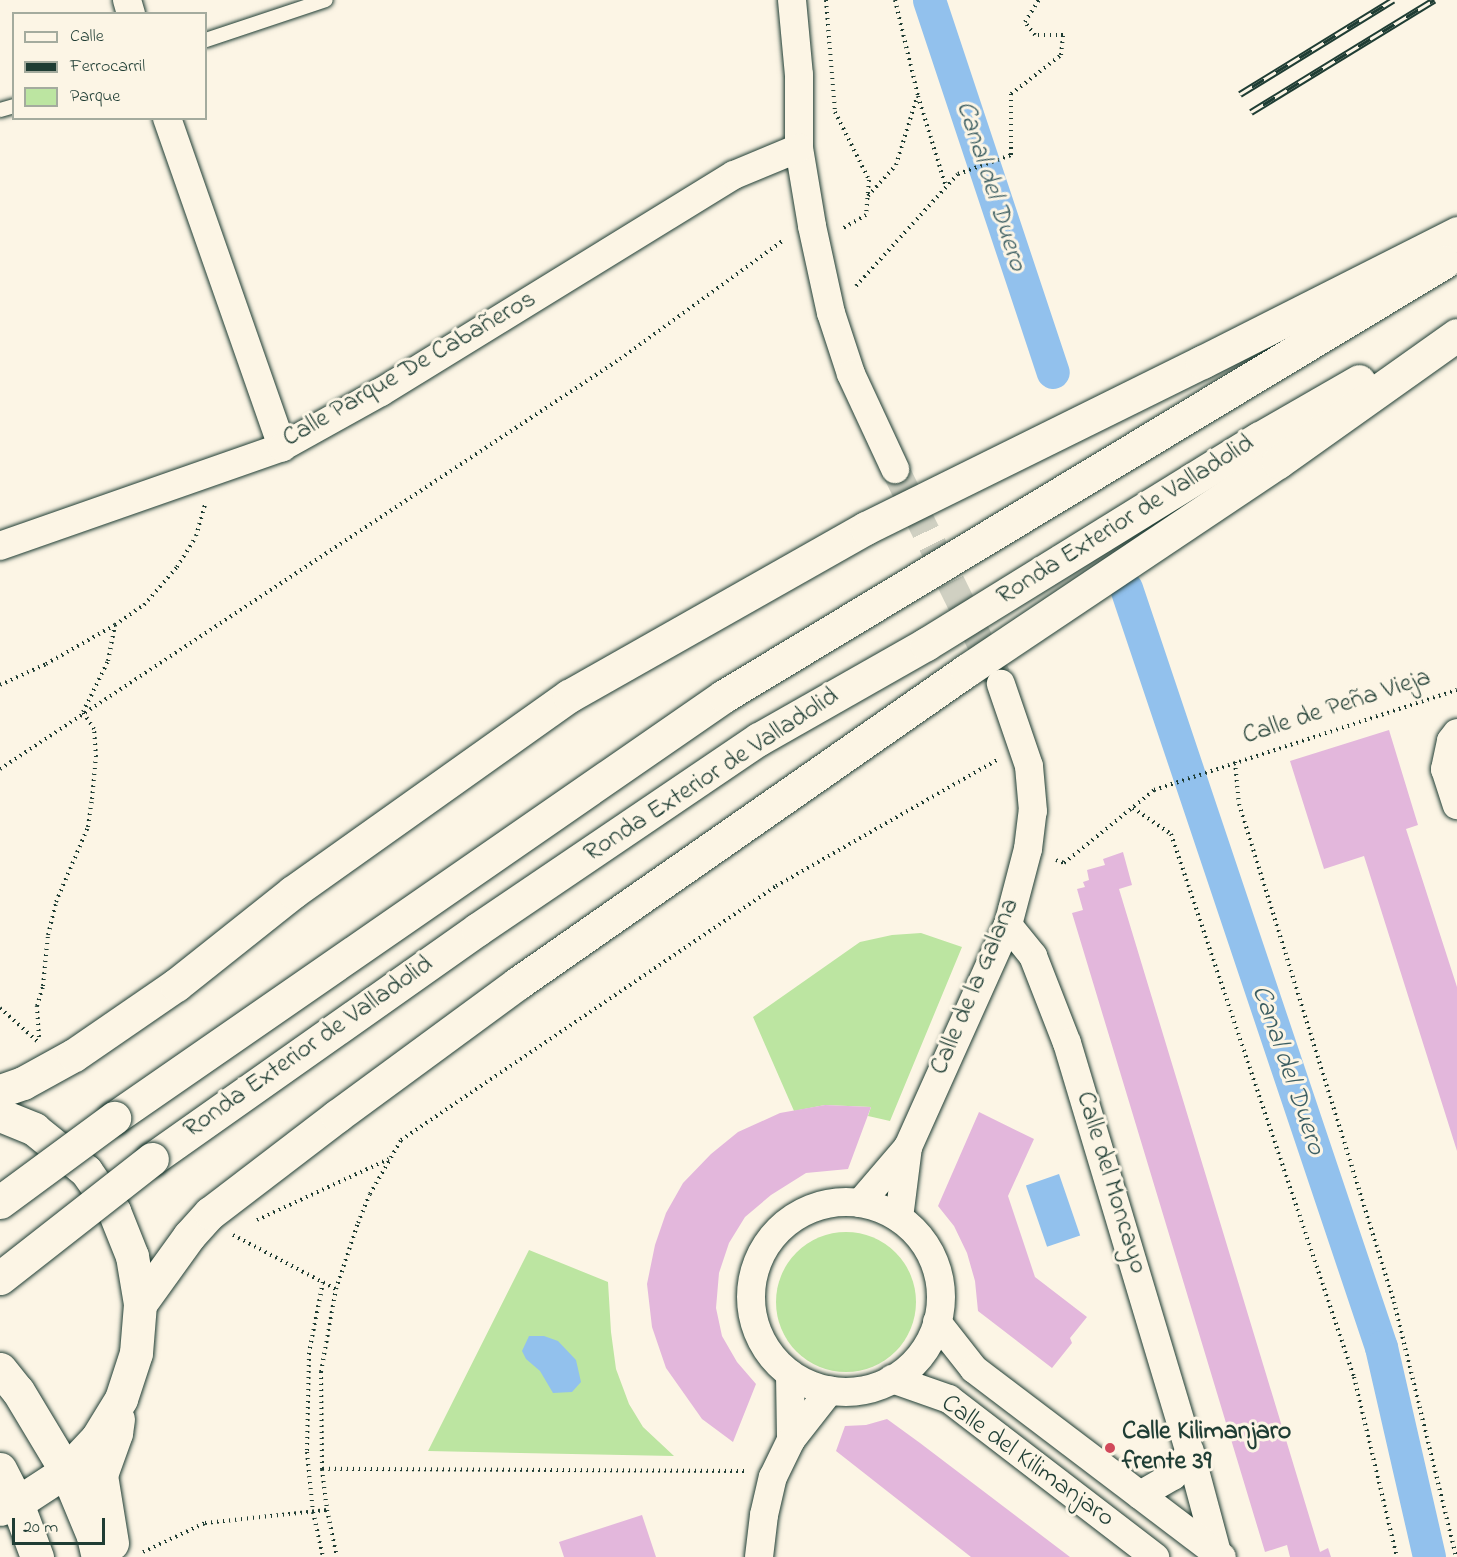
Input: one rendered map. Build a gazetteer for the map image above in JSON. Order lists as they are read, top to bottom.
{
  "streets": {
    "highway": ["Ronda Exterior de Valladolid"],
    "street": [
      "Calle Parque De Cabañeros",
      "Calle de la Galana",
      "Calle del Moncayo",
      "Calle del Kilimanjaro"
    ],
    "path": ["Calle de Peña Vieja"]
  },
  "crossings": [
    ["Calle de la Galana", "Calle del Moncayo"],
    ["Calle de la Galana", "Calle del Kilimanjaro"],
    ["Calle del Moncayo", "Calle del Kilimanjaro"]
  ],
  "water": ["Canal del Duero"],
  "places": ["Calle Kilimanjaro frente 39"],
  "legend": ["Calle", "Ferrocarril", "Parque"],
  "scale_bar": "20 m"
}
